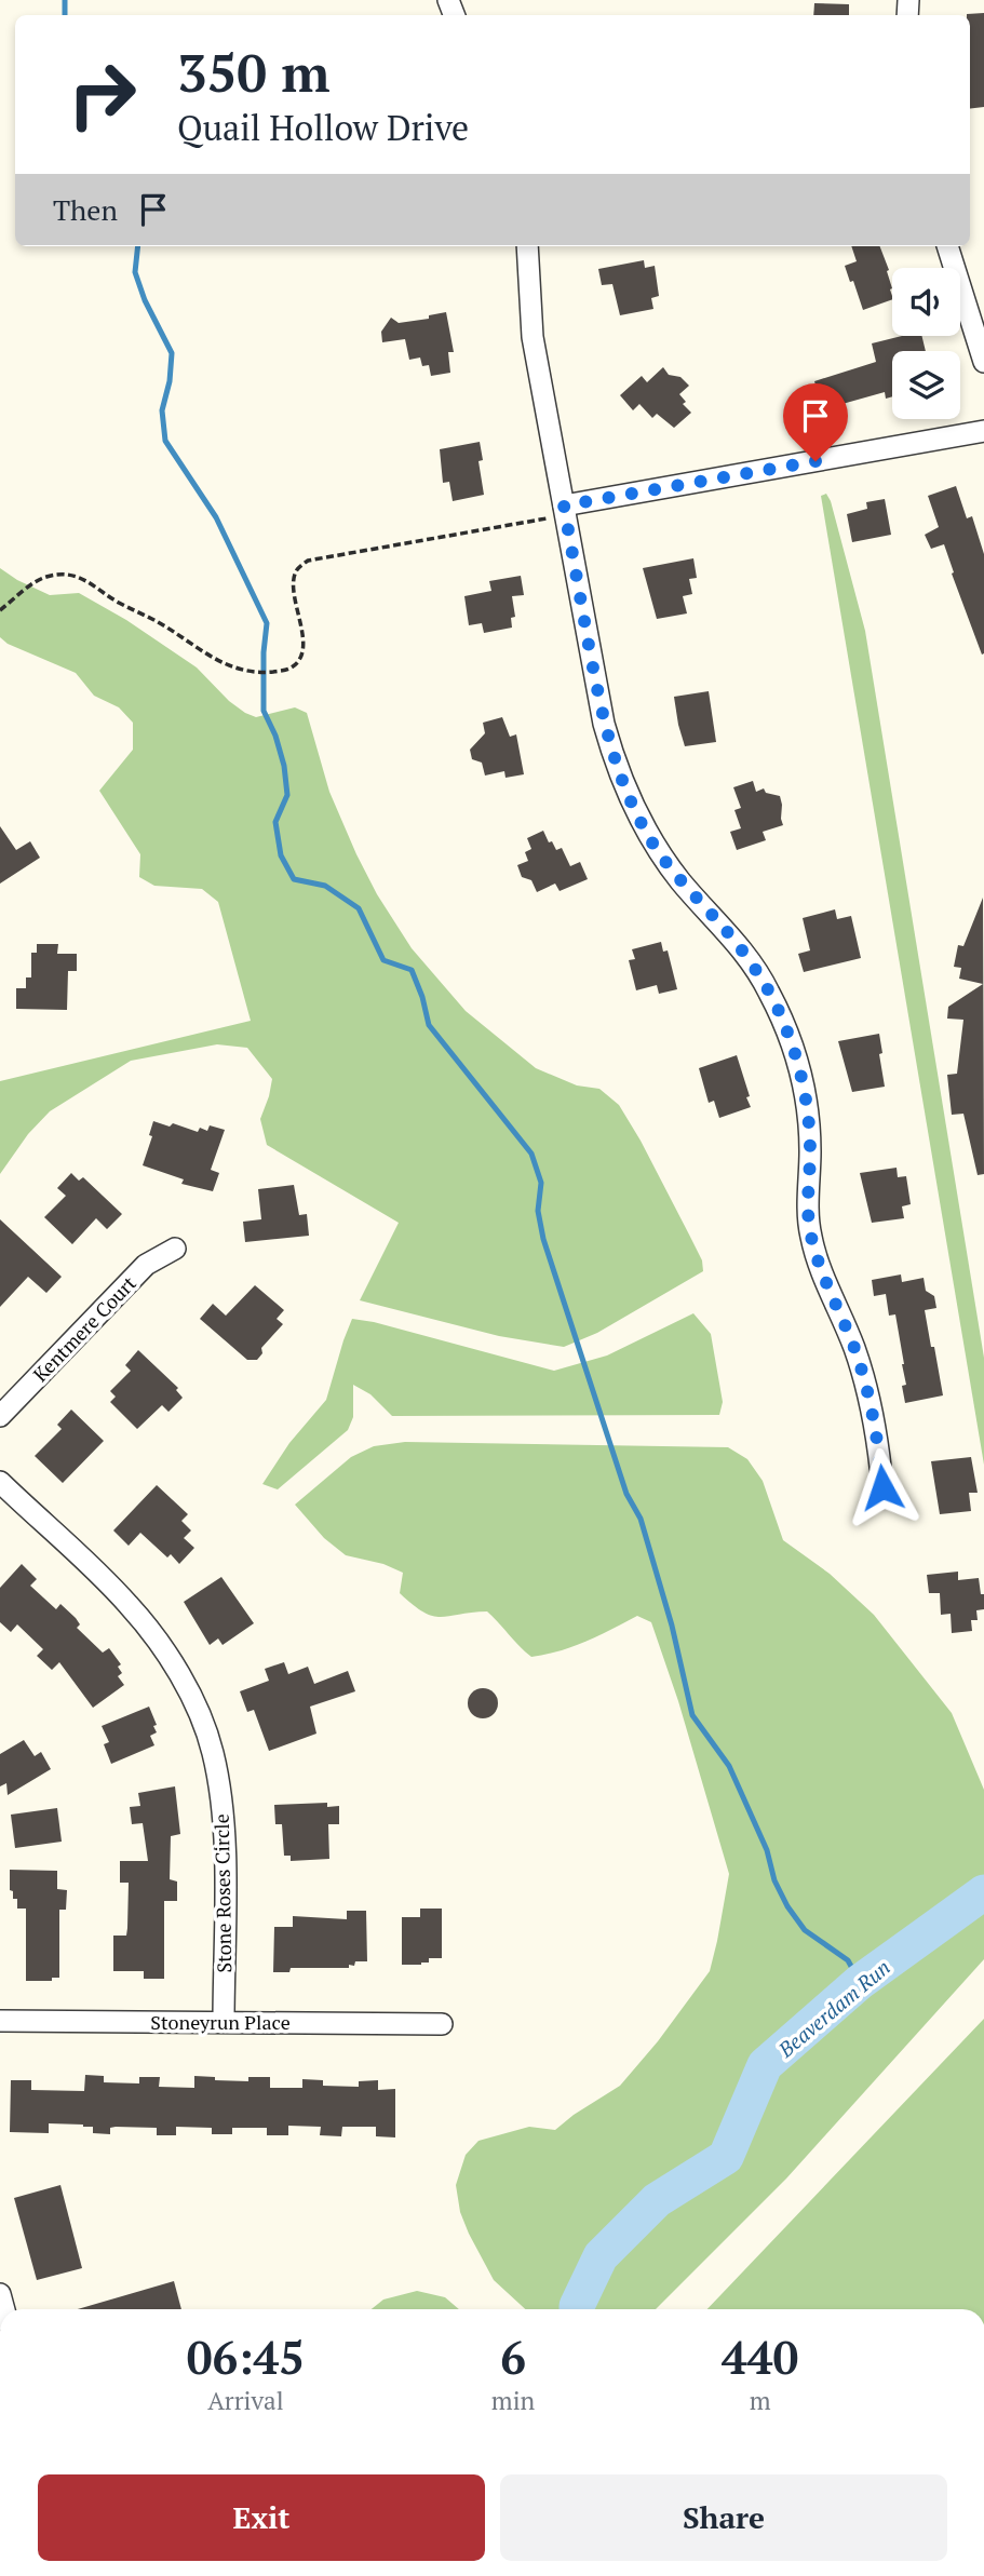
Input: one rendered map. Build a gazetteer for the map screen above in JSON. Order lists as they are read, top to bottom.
{
  "streets": {
    "street": ["Kentmere Court", "Stone Roses Circle", "Stoneyrun Place"]
  },
  "crossings": [
    ["Stone Roses Circle", "Stoneyrun Place"]
  ],
  "water": ["Beaverdam Run"],
  "page": {
    "turn": ["350 m", "Quail Hollow Drive"],
    "then": "Then",
    "eta": [
      "06:45",
      "Arrival",
      "6",
      "min",
      "440",
      "m"
    ],
    "buttons": ["Exit", "Share"]
  }
}
